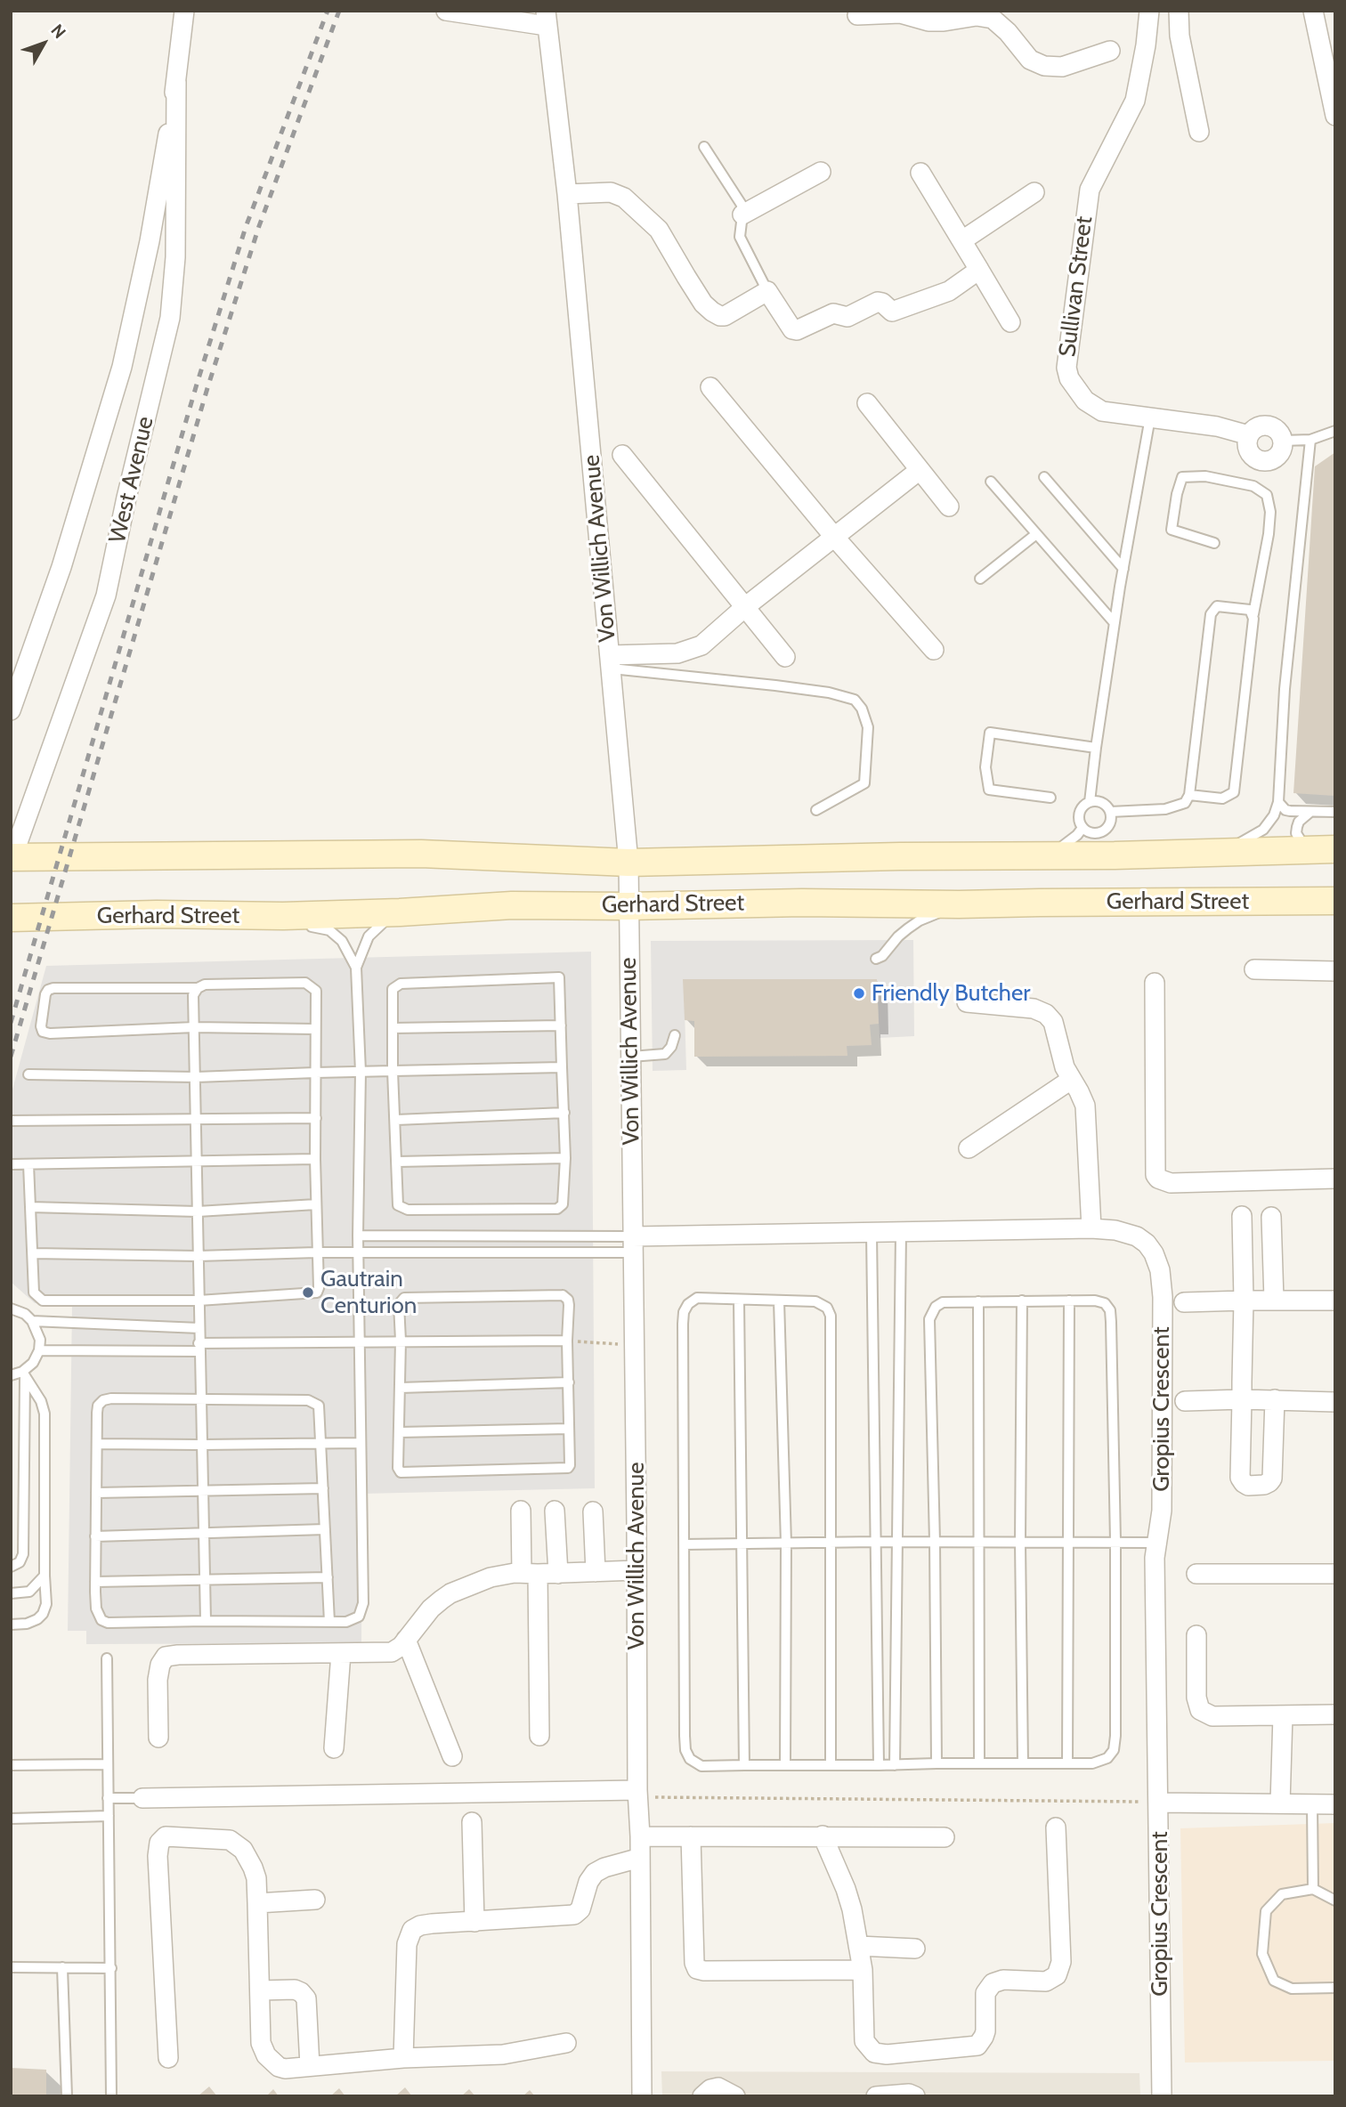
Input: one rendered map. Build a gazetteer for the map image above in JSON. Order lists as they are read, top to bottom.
{
  "streets": {
    "street": [
      "Sullivan Street",
      "West Avenue",
      "Von Willich Avenue",
      "Gerhard Street",
      "Gropius Crescent"
    ]
  },
  "crossings": [
    ["West Avenue", "Gerhard Street"],
    ["Von Willich Avenue", "Gerhard Street"],
    ["Von Willich Avenue", "Gropius Crescent"]
  ],
  "places": ["Friendly Butcher", "Gautrain Centurion"],
  "north": "top right"
}
